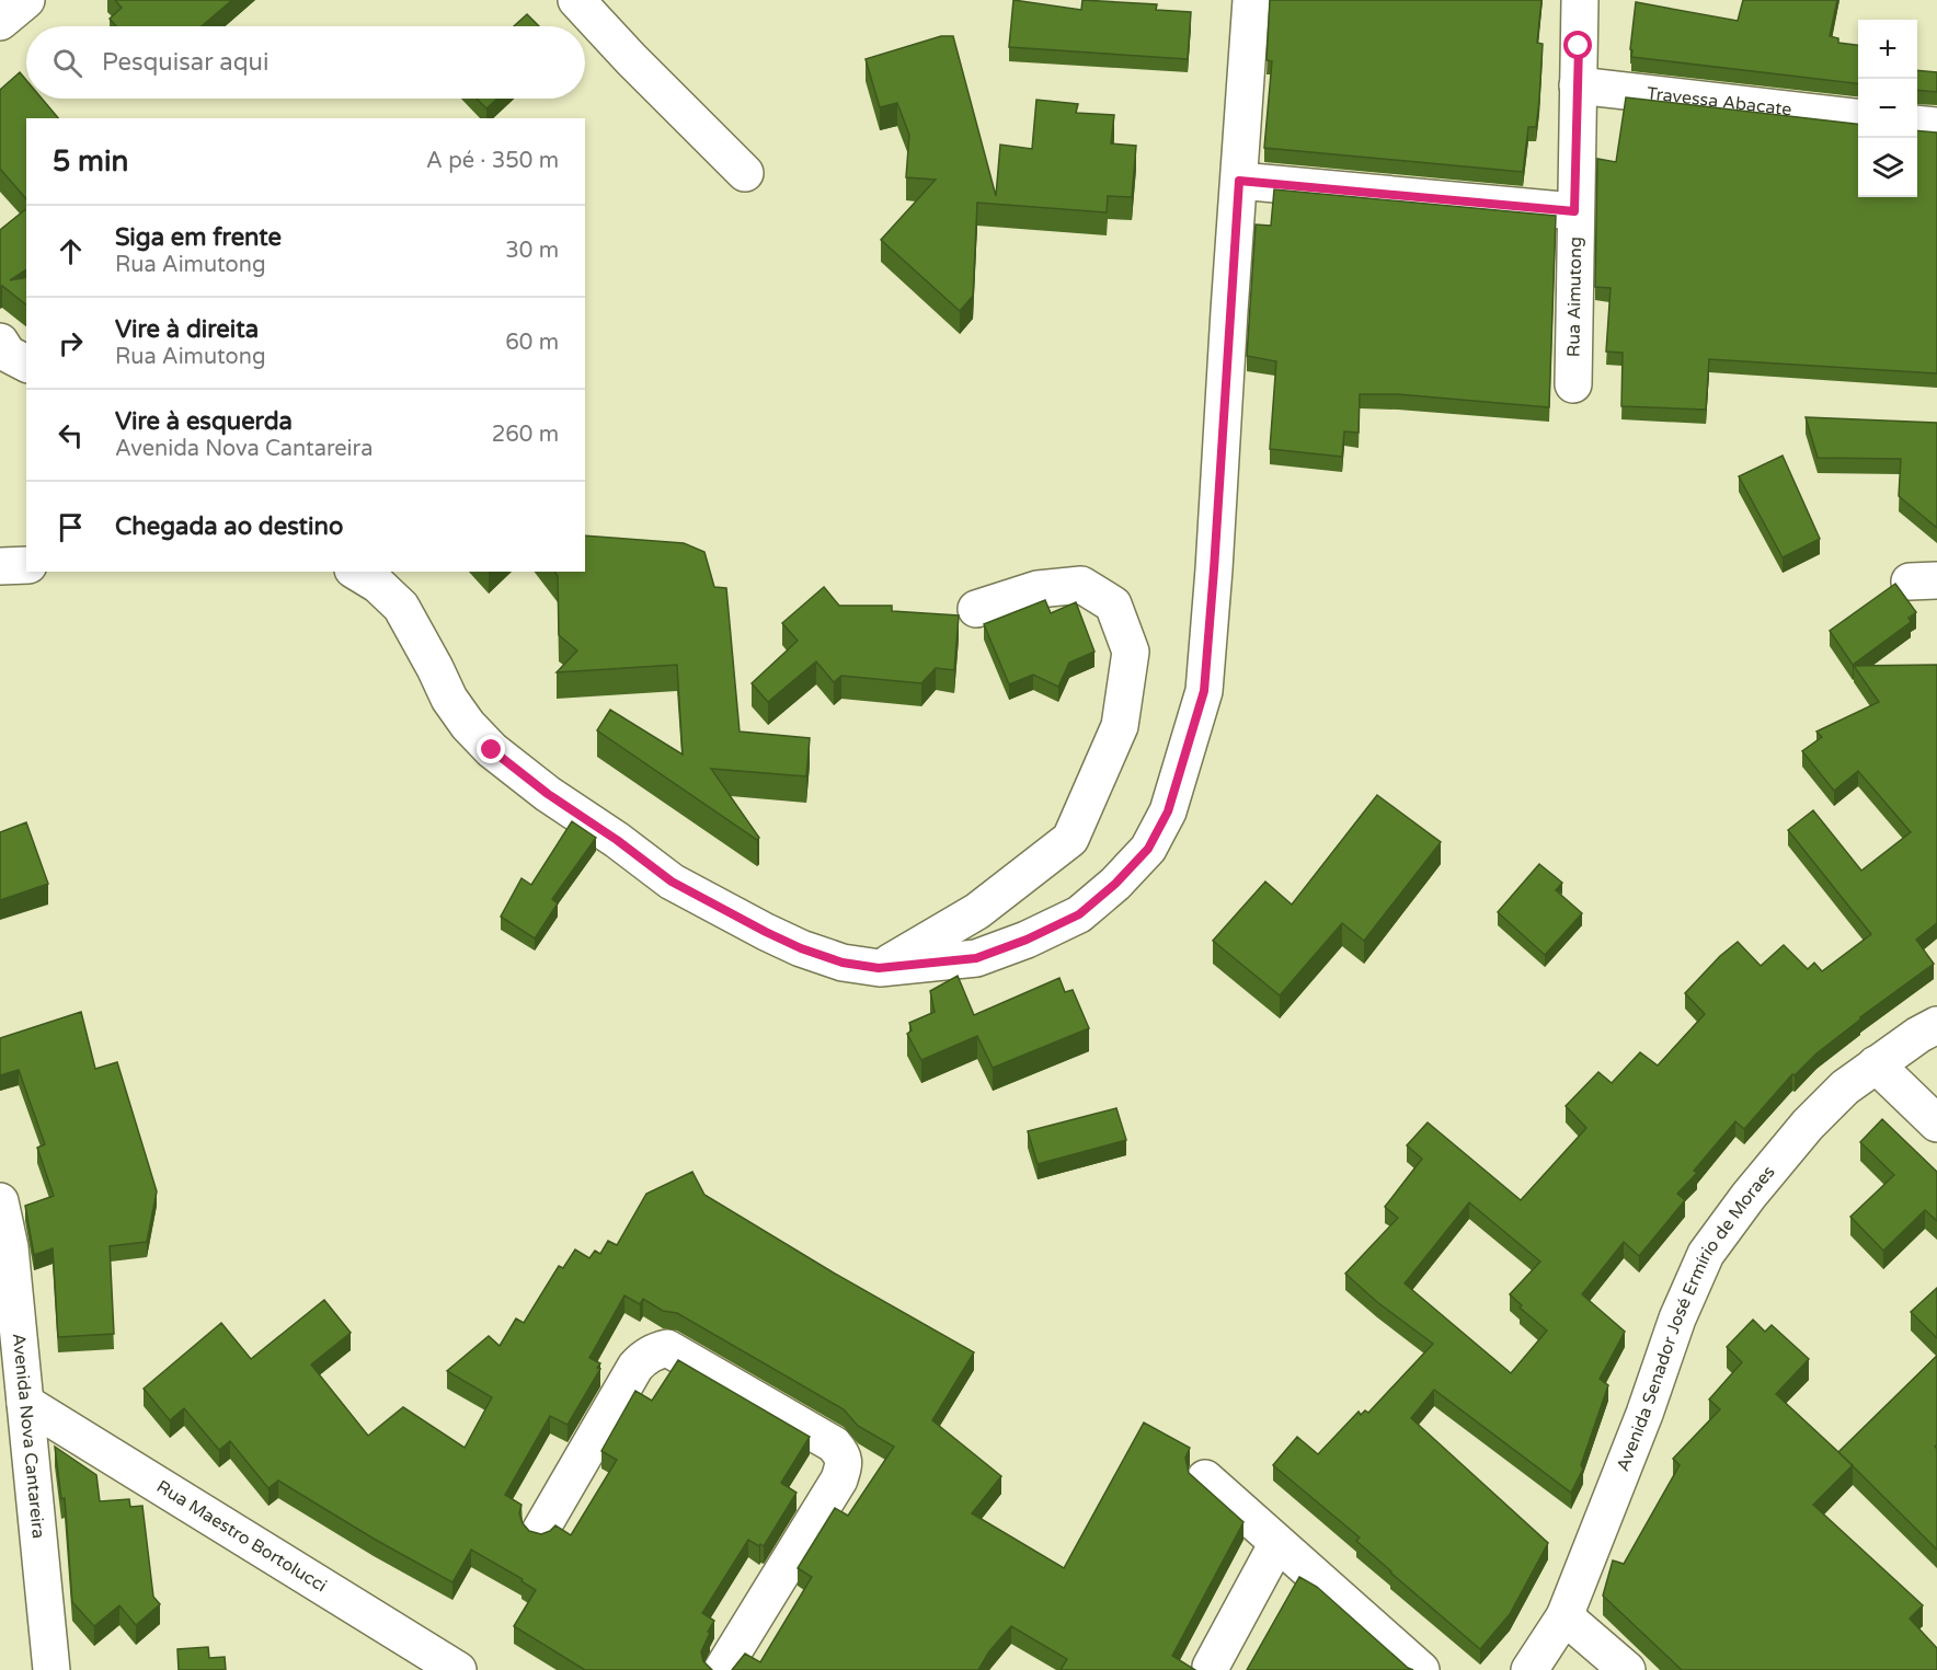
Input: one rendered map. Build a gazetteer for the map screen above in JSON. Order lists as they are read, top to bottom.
{
  "streets": {
    "street": [
      "Travessa Abacate",
      "Rua Aimutong",
      "Avenida Senador José Ermírio de Moraes",
      "Avenida Nova Cantareira",
      "Rua Maestro Bortolucci"
    ]
  },
  "crossings": [
    ["Travessa Abacate", "Rua Aimutong"],
    ["Avenida Nova Cantareira", "Rua Maestro Bortolucci"]
  ],
  "page": {
    "map_buttons": ["+", "−"],
    "search": "Pesquisar aqui",
    "heading": ["5 min", "A pé · 350 m"],
    "list": [
      ["Siga em frente", "Rua Aimutong", "30 m"],
      ["Vire à direita", "Rua Aimutong", "60 m"],
      ["Vire à esquerda", "Avenida Nova Cantareira", "260 m"],
      "Chegada ao destino"
    ]
  }
}
